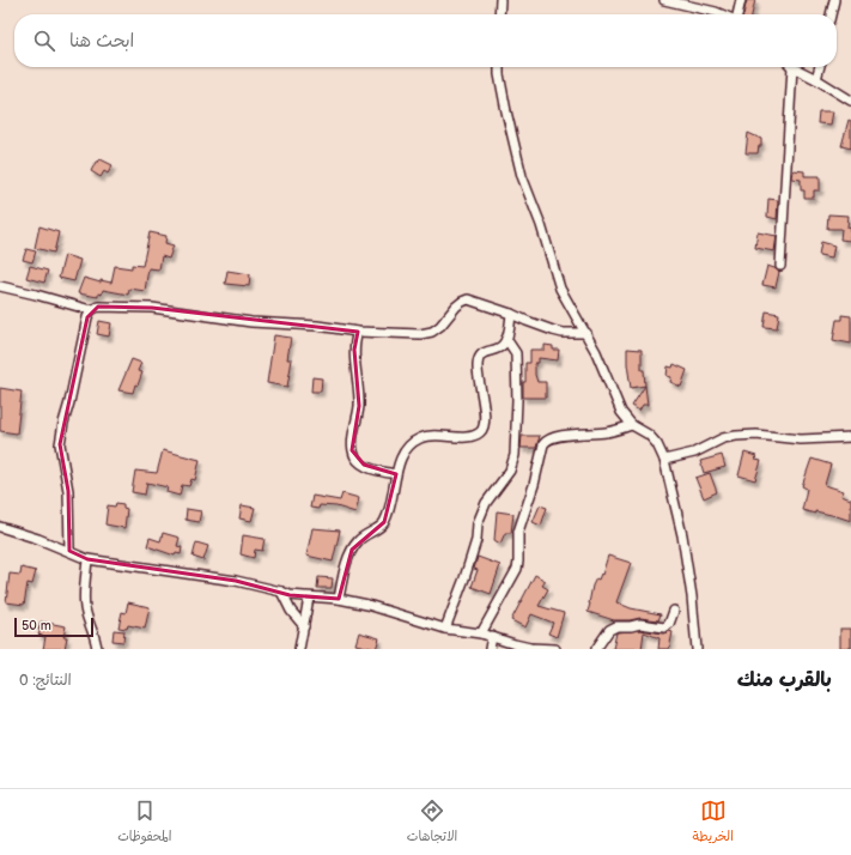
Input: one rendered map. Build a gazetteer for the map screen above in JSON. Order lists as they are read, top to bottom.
{
  "scale_bar": "50 m",
  "page": {
    "search": "ابحث هنا",
    "scale": "50 m",
    "heading": ["بالقرب منك", "النتائج: 0"],
    "nav": ["الخريطة", "الاتجاهات", "المحفوظات"]
  }
}
